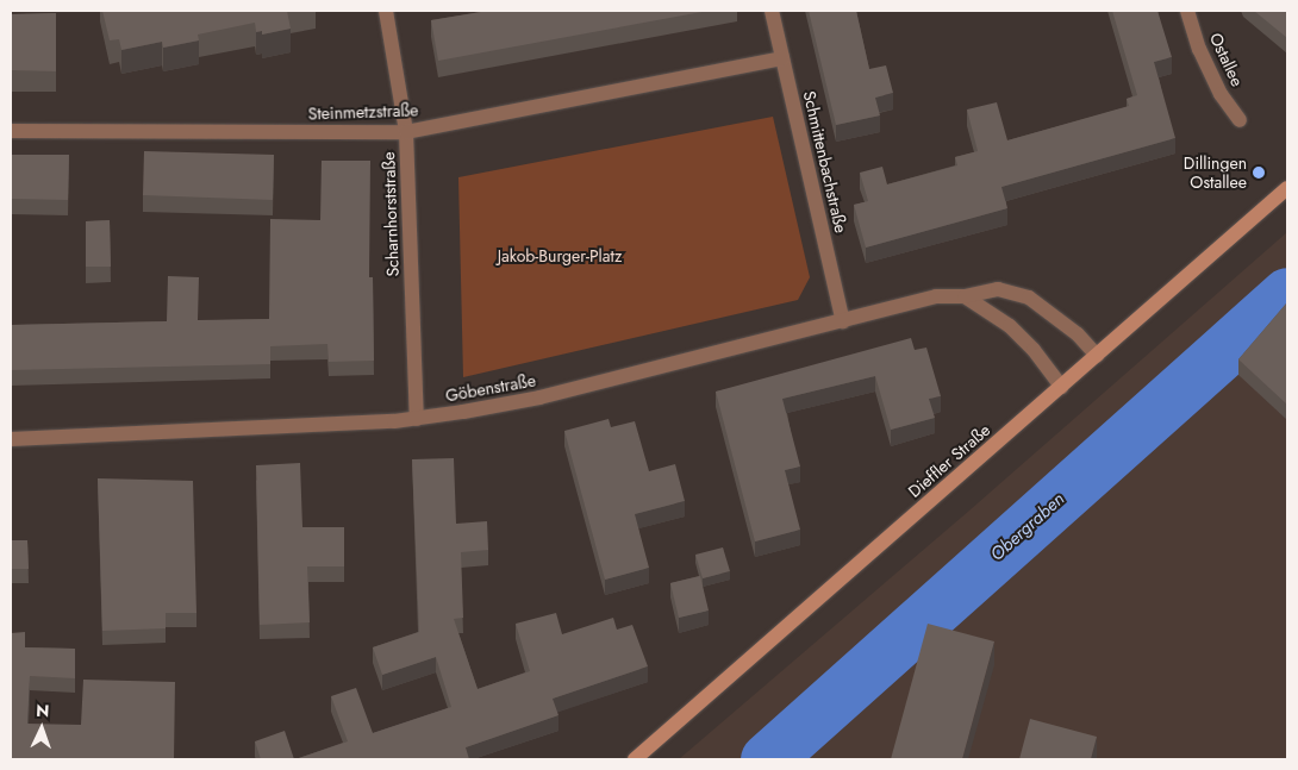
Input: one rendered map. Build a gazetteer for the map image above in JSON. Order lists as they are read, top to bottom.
{
  "streets": {
    "main road": ["Dieffler Straße"],
    "street": [
      "Ostallee",
      "Steinmetzstraße",
      "Schmittenbachstraße",
      "Scharnhorststraße",
      "Göbenstraße"
    ]
  },
  "crossings": [
    ["Steinmetzstraße", "Schmittenbachstraße"],
    ["Steinmetzstraße", "Scharnhorststraße"],
    ["Schmittenbachstraße", "Göbenstraße"],
    ["Scharnhorststraße", "Göbenstraße"],
    ["Göbenstraße", "Dieffler Straße"]
  ],
  "water": ["Obergraben"],
  "parks": ["Jakob-Burger-Platz"],
  "places": ["Dillingen Ostallee"],
  "north": "top"
}
